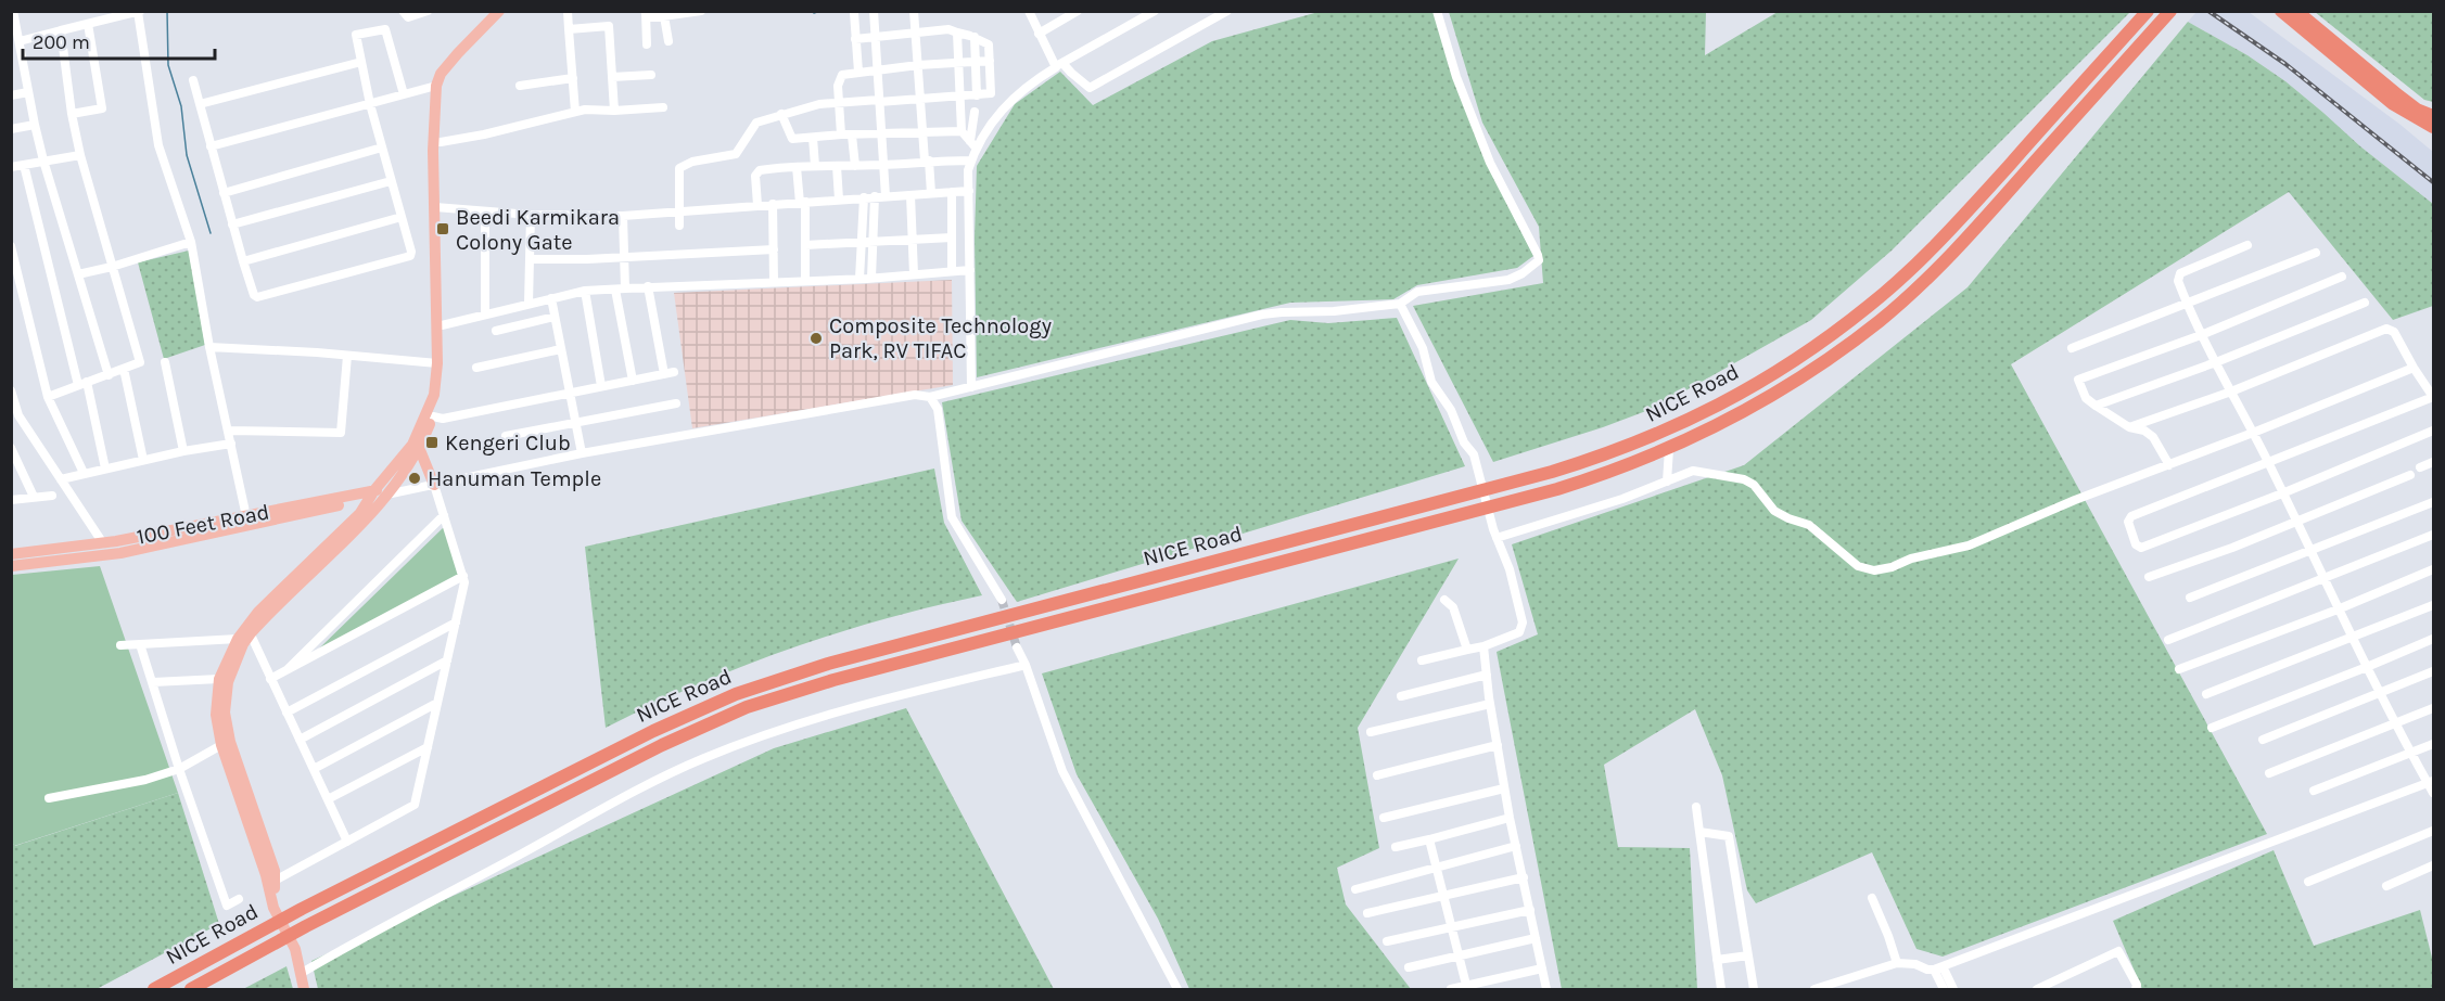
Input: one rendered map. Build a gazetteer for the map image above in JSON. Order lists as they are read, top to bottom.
{
  "streets": {
    "highway": ["NICE Road"],
    "main road": ["100 Feet Road"]
  },
  "places": {
    "transit": ["Beedi Karmikara Colony Gate", "Kengeri Club"],
    "other": ["Composite Technology Park, RV TIFAC", "Hanuman Temple"]
  },
  "scale_bar": "200 m"
}
